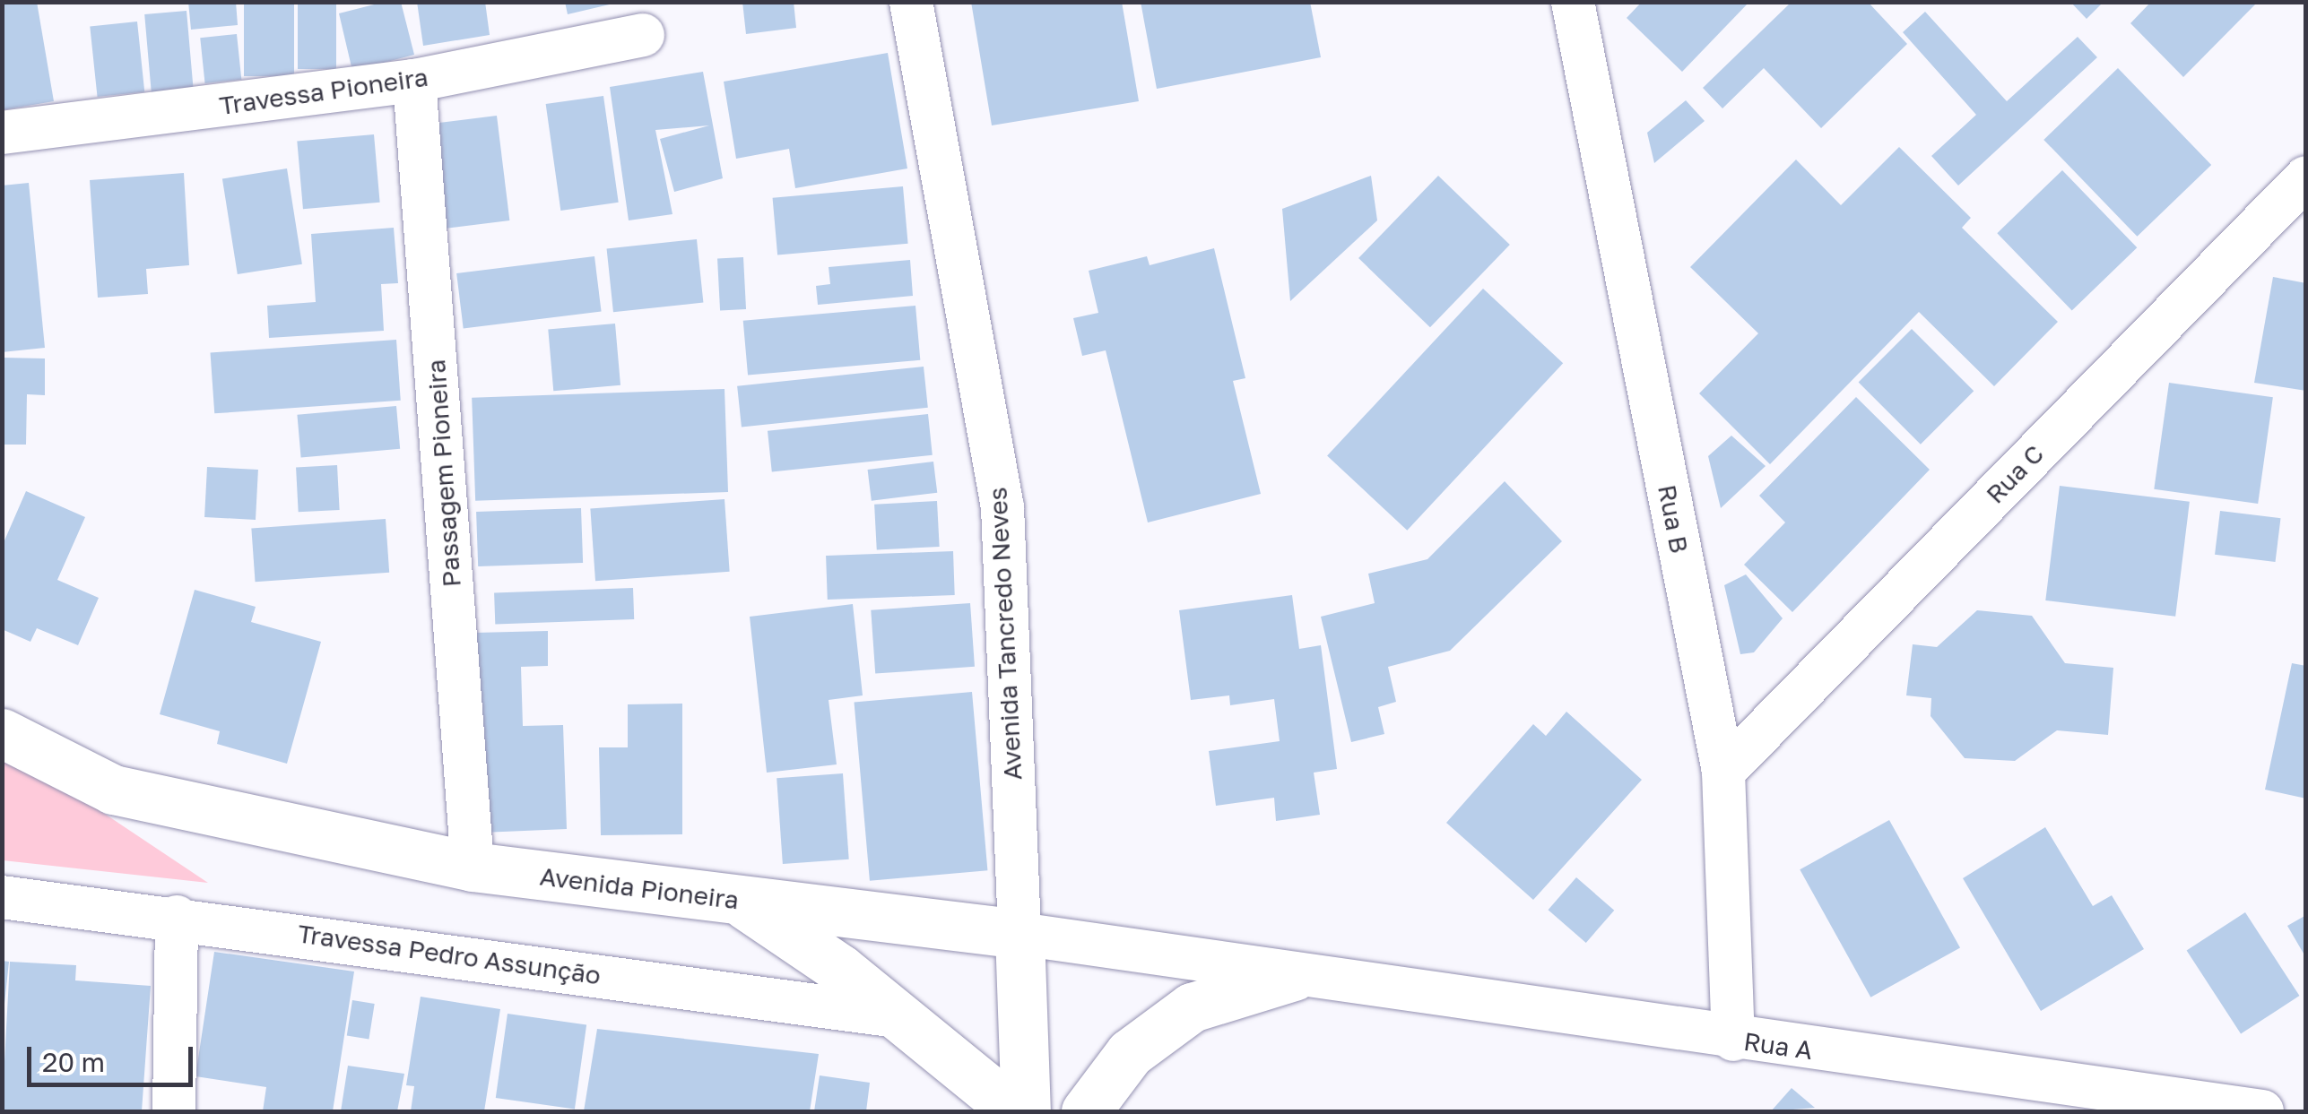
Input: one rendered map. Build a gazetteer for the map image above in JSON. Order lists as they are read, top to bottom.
{
  "streets": {
    "street": [
      "Travessa Pioneira",
      "Passagem Pioneira",
      "Rua C",
      "Rua B",
      "Avenida Tancredo Neves",
      "Avenida Pioneira",
      "Travessa Pedro Assunção",
      "Rua A"
    ]
  },
  "crossings": [
    ["Travessa Pioneira", "Passagem Pioneira"],
    ["Passagem Pioneira", "Avenida Pioneira"],
    ["Rua C", "Rua B"],
    ["Rua B", "Rua A"],
    ["Avenida Tancredo Neves", "Avenida Pioneira"],
    ["Avenida Pioneira", "Rua A"]
  ],
  "scale_bar": "20 m"
}
